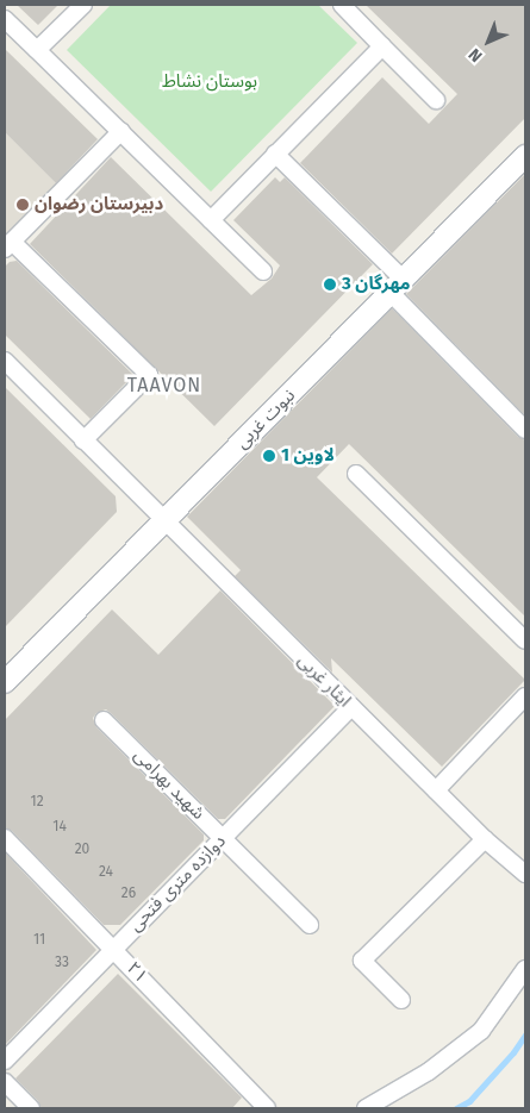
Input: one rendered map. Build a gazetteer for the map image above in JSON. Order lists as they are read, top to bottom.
{
  "streets": {
    "street": [
      "نبوت غربی",
      "ایثار غربی",
      "شهید بهرامی",
      "دوازده متری فتحی",
      "۲۱"
    ]
  },
  "crossings": [
    ["نبوت غربی", "ایثار غربی"],
    ["ایثار غربی", "دوازده متری فتحی"],
    ["شهید بهرامی", "دوازده متری فتحی"],
    ["دوازده متری فتحی", "۲۱"]
  ],
  "districts": ["TAAVON"],
  "parks": ["بوستان نشاط"],
  "places": ["دبیرستان رضوان", "مهرگان 3", "لاوین 1"],
  "house_numbers": [
    "12",
    "14",
    "20",
    "24",
    "26",
    "11",
    "33"
  ],
  "north": "bottom left"
}
